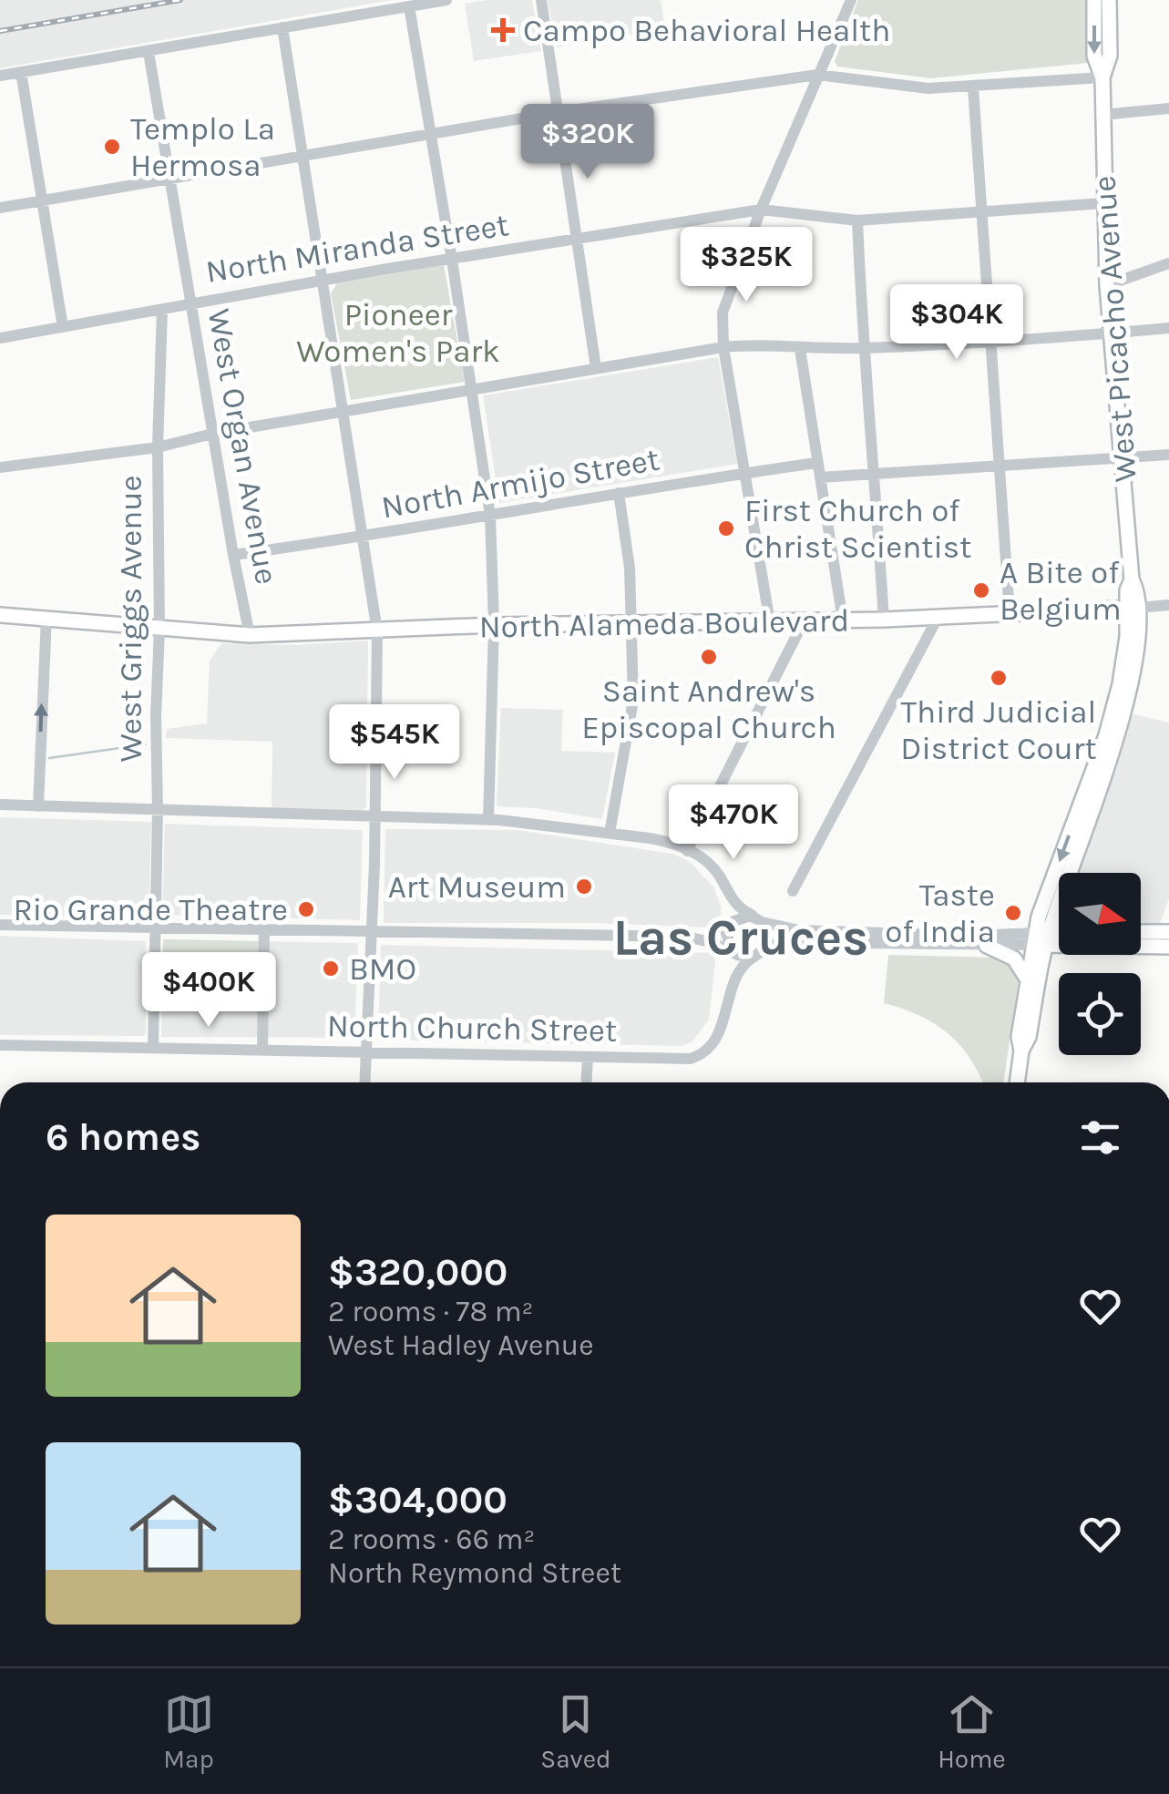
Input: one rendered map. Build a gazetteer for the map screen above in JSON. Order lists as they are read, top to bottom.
{
  "streets": {
    "main road": ["West Picacho Avenue", "North Alameda Boulevard"],
    "street": [
      "North Miranda Street",
      "West Organ Avenue",
      "North Armijo Street",
      "West Griggs Avenue",
      "North Church Street"
    ]
  },
  "crossings": [
    ["North Miranda Street", "West Picacho Avenue"],
    ["North Miranda Street", "West Organ Avenue"],
    ["North Miranda Street", "West Griggs Avenue"],
    ["West Picacho Avenue", "North Alameda Boulevard"],
    ["West Organ Avenue", "North Armijo Street"],
    ["West Organ Avenue", "North Alameda Boulevard"],
    ["West Griggs Avenue", "North Alameda Boulevard"],
    ["West Griggs Avenue", "North Church Street"]
  ],
  "districts": ["Las Cruces"],
  "parks": ["Pioneer Women's Park"],
  "places": {
    "health": ["Campo Behavioral Health"],
    "other": [
      "Templo La Hermosa",
      "First Church of Christ Scientist",
      "A Bite of Belgium",
      "Saint Andrew's Episcopal Church",
      "Third Judicial District Court",
      "Art Museum",
      "Rio Grande Theatre",
      "Taste of India",
      "BMO"
    ]
  },
  "north": "right",
  "page": {
    "price": [
      "$320K",
      "$325K",
      "$304K",
      "$545K",
      "$470K",
      "$400K"
    ],
    "heading": "6 homes",
    "list": [
      {
        "name": "$320,000",
        "note": "2 rooms · 78 m² · West Hadley Avenue"
      },
      {
        "name": "$304,000",
        "note": "2 rooms · 66 m² · North Reymond Street"
      }
    ],
    "tabs": ["Map", "Saved", "Home"]
  }
}
